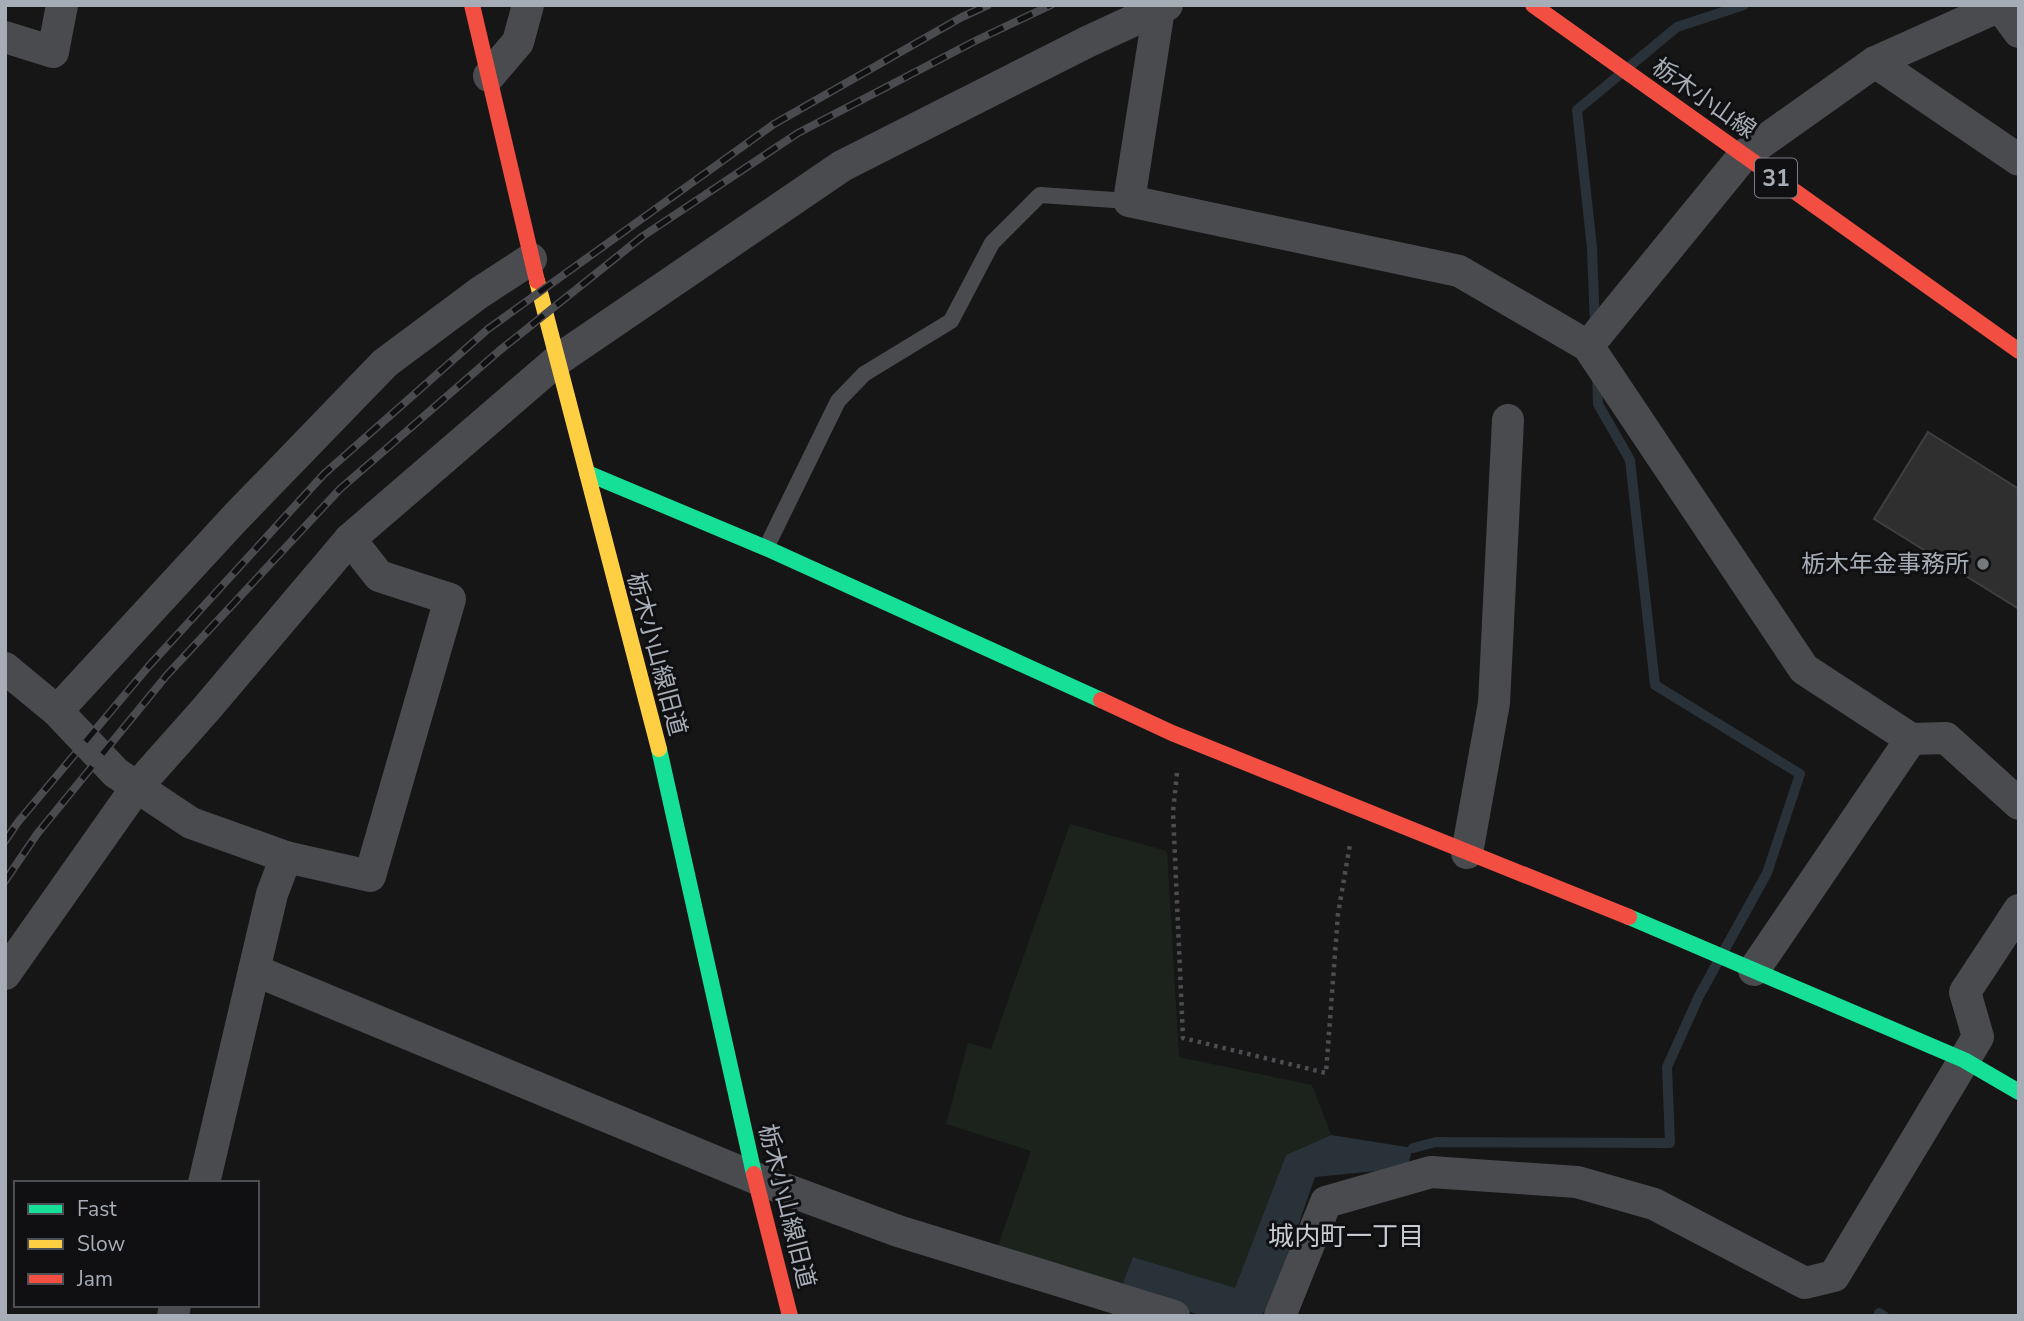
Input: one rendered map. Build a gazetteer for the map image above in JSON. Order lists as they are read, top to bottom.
{
  "streets": {
    "street": ["栃木小山線", "31", "栃木小山線旧道"]
  },
  "districts": ["城内町一丁目"],
  "places": ["栃木年金事務所"],
  "legend": ["Fast", "Slow", "Jam"]
}
